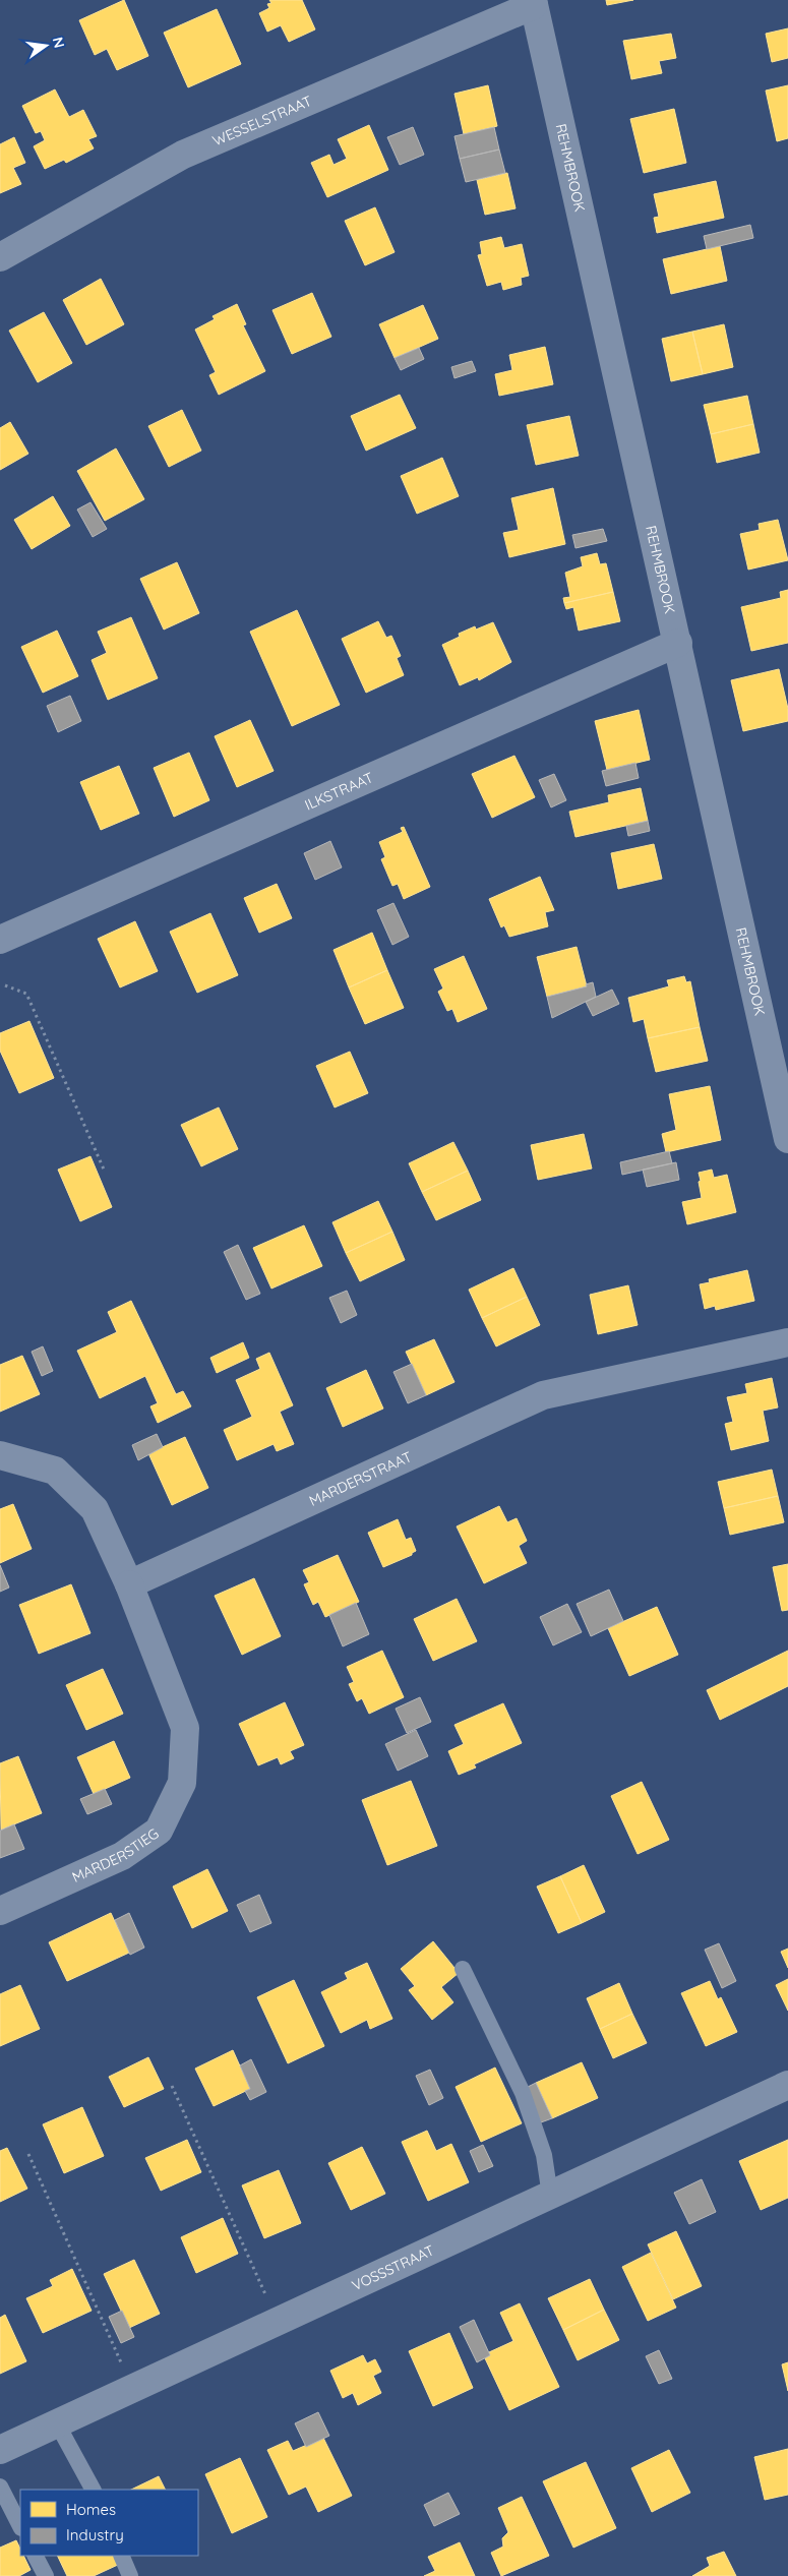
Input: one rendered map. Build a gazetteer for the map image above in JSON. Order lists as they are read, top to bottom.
{
  "streets": {
    "street": [
      "WESSELSTRAAT",
      "REHMBROOK",
      "ILKSTRAAT",
      "MARDERSTRAAT",
      "MARDERSTIEG",
      "VOSSSTRAAT"
    ]
  },
  "crossings": [
    ["WESSELSTRAAT", "REHMBROOK"],
    ["REHMBROOK", "ILKSTRAAT"],
    ["MARDERSTRAAT", "MARDERSTIEG"]
  ],
  "legend": ["Homes", "Industry"],
  "north": "right"
}
